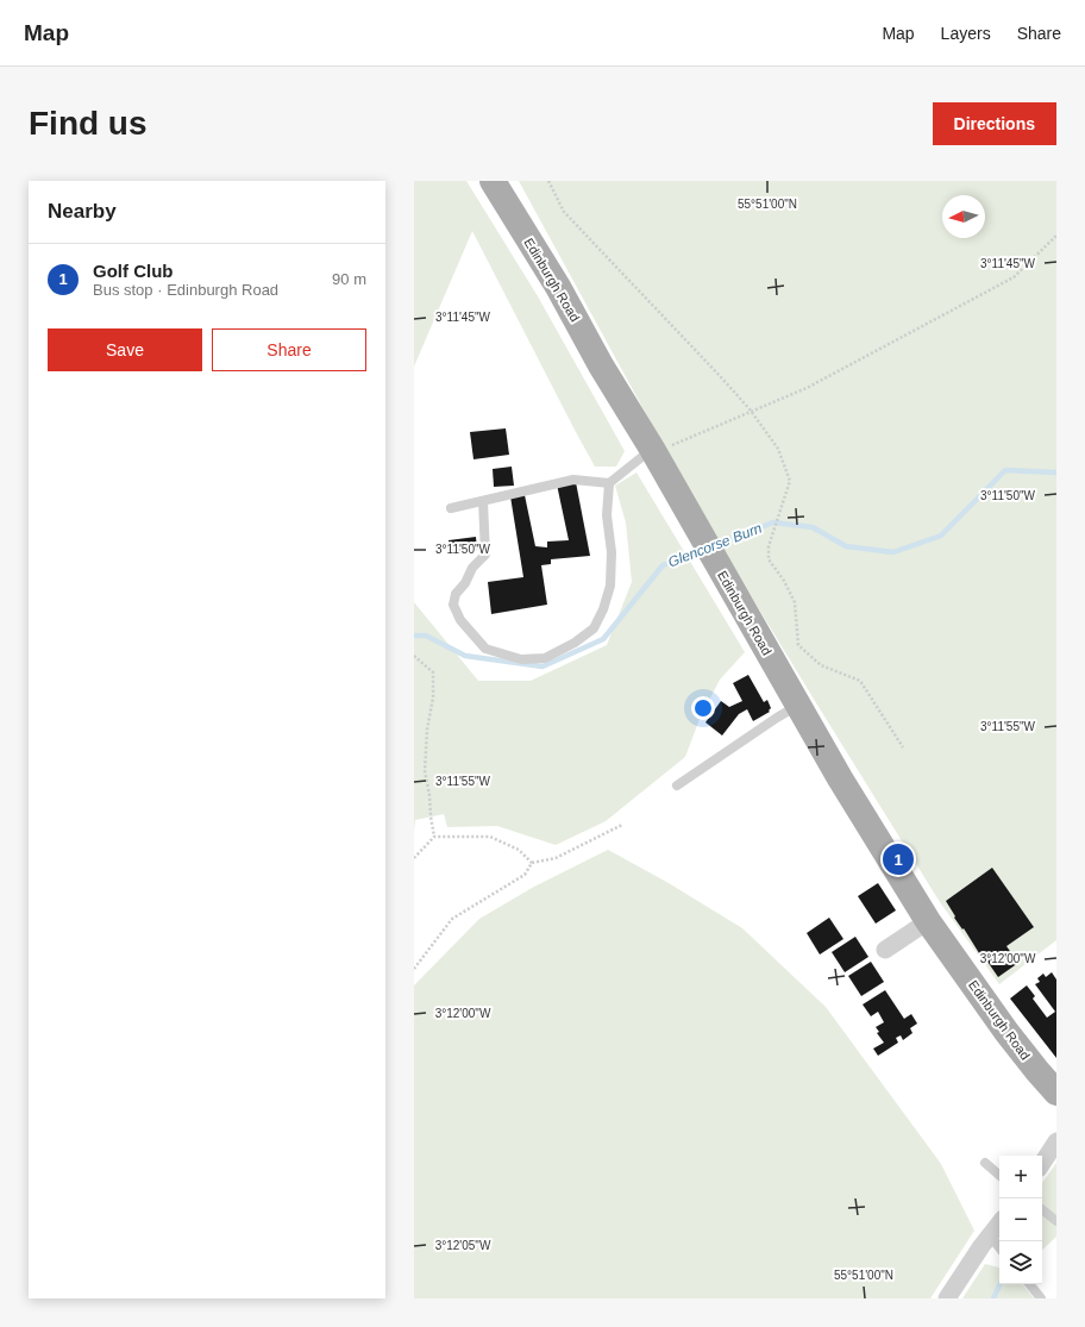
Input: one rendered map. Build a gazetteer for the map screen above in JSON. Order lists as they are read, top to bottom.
{
  "streets": {
    "main road": ["Edinburgh Road"]
  },
  "water": ["Glencorse Burn"],
  "north": "left",
  "page": {
    "header": "Map",
    "nav": ["Map", "Layers", "Share"],
    "buttons": [
      "Directions",
      ["Save", "Share"]
    ],
    "title": "Find us",
    "heading": "Nearby",
    "list": [
      {
        "mark": "1",
        "name": "Golf Club",
        "note": "Bus stop · Edinburgh Road",
        "value": "90 m"
      }
    ],
    "pins": "1",
    "map_buttons": ["+", "−"]
  },
  "coordinates": [
    "55°51'00\"N",
    "3°11'45\"W",
    "3°11'50\"W",
    "3°11'55\"W",
    "3°12'00\"W",
    "3°12'05\"W"
  ]
}
